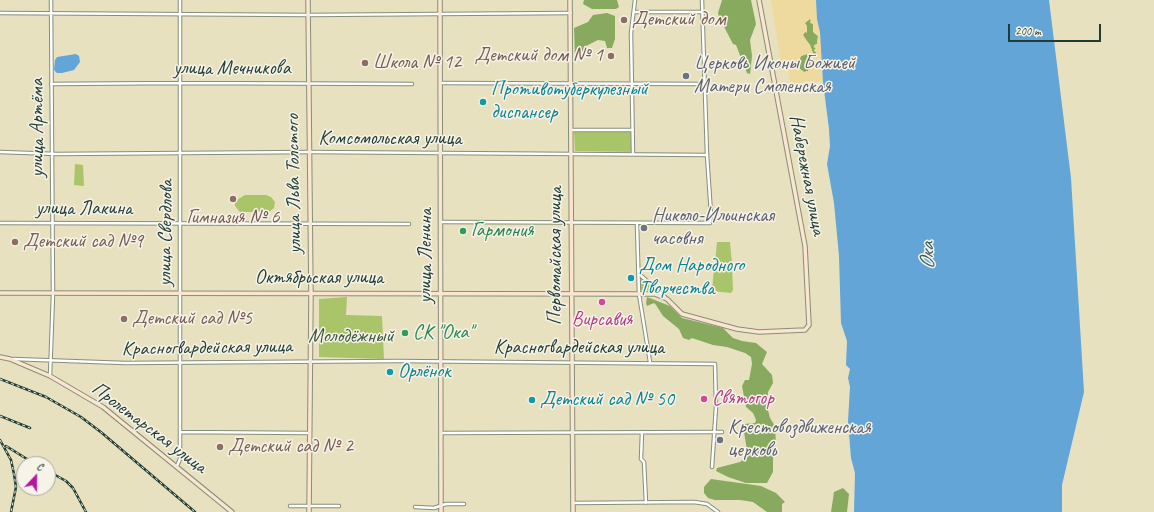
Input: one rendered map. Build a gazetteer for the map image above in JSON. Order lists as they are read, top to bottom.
{
  "streets": {
    "street": [
      "улица Мечникова",
      "улица Артёма",
      "Комсомольская улица",
      "Набережная улица",
      "улица Льва Толстого",
      "улица Лакина",
      "улица Свердлова",
      "улица Ленина",
      "Первомайская улица",
      "Октябрьская улица",
      "Красногвардейская улица",
      "Пролетарская улица"
    ]
  },
  "crossings": [
    ["улица Мечникова", "улица Артёма"],
    ["улица Мечникова", "улица Льва Толстого"],
    ["улица Мечникова", "улица Свердлова"],
    ["улица Артёма", "Комсомольская улица"],
    ["улица Артёма", "улица Лакина"],
    ["улица Артёма", "Октябрьская улица"],
    ["улица Артёма", "Красногвардейская улица"],
    ["улица Артёма", "Пролетарская улица"],
    ["Комсомольская улица", "улица Льва Толстого"],
    ["Комсомольская улица", "улица Свердлова"],
    ["Комсомольская улица", "улица Ленина"],
    ["Комсомольская улица", "Первомайская улица"],
    ["Набережная улица", "Октябрьская улица"],
    ["улица Льва Толстого", "улица Лакина"],
    ["улица Льва Толстого", "Октябрьская улица"],
    ["улица Льва Толстого", "Красногвардейская улица"],
    ["улица Лакина", "улица Свердлова"],
    ["улица Свердлова", "Октябрьская улица"],
    ["улица Свердлова", "Красногвардейская улица"],
    ["улица Свердлова", "Пролетарская улица"],
    ["улица Ленина", "Октябрьская улица"],
    ["улица Ленина", "Красногвардейская улица"],
    ["Первомайская улица", "Октябрьская улица"],
    ["Первомайская улица", "Красногвардейская улица"],
    ["Красногвардейская улица", "Пролетарская улица"]
  ],
  "water": ["Ока"],
  "parks": ["Молодёжный"],
  "places": [
    "Детский дом",
    "Детский дом № 1",
    "Школа № 12",
    "Церковь Иконы Божией Матери Смоленская",
    "Противотуберкулезный диспансер",
    "Гимназия № 6",
    "Николо-Ильинская часовня",
    "Гармония",
    "Детский сад №9",
    "Дом Народного Творчества",
    "Вирсавия",
    "Детский сад №5",
    "СК \"Ока\"",
    "Орлёнок",
    "Святогор",
    "Детский сад № 50",
    "Крестовоздвиженская церковь",
    "Детский сад № 2"
  ],
  "scale_bar": "200 m",
  "north": "top"
}
